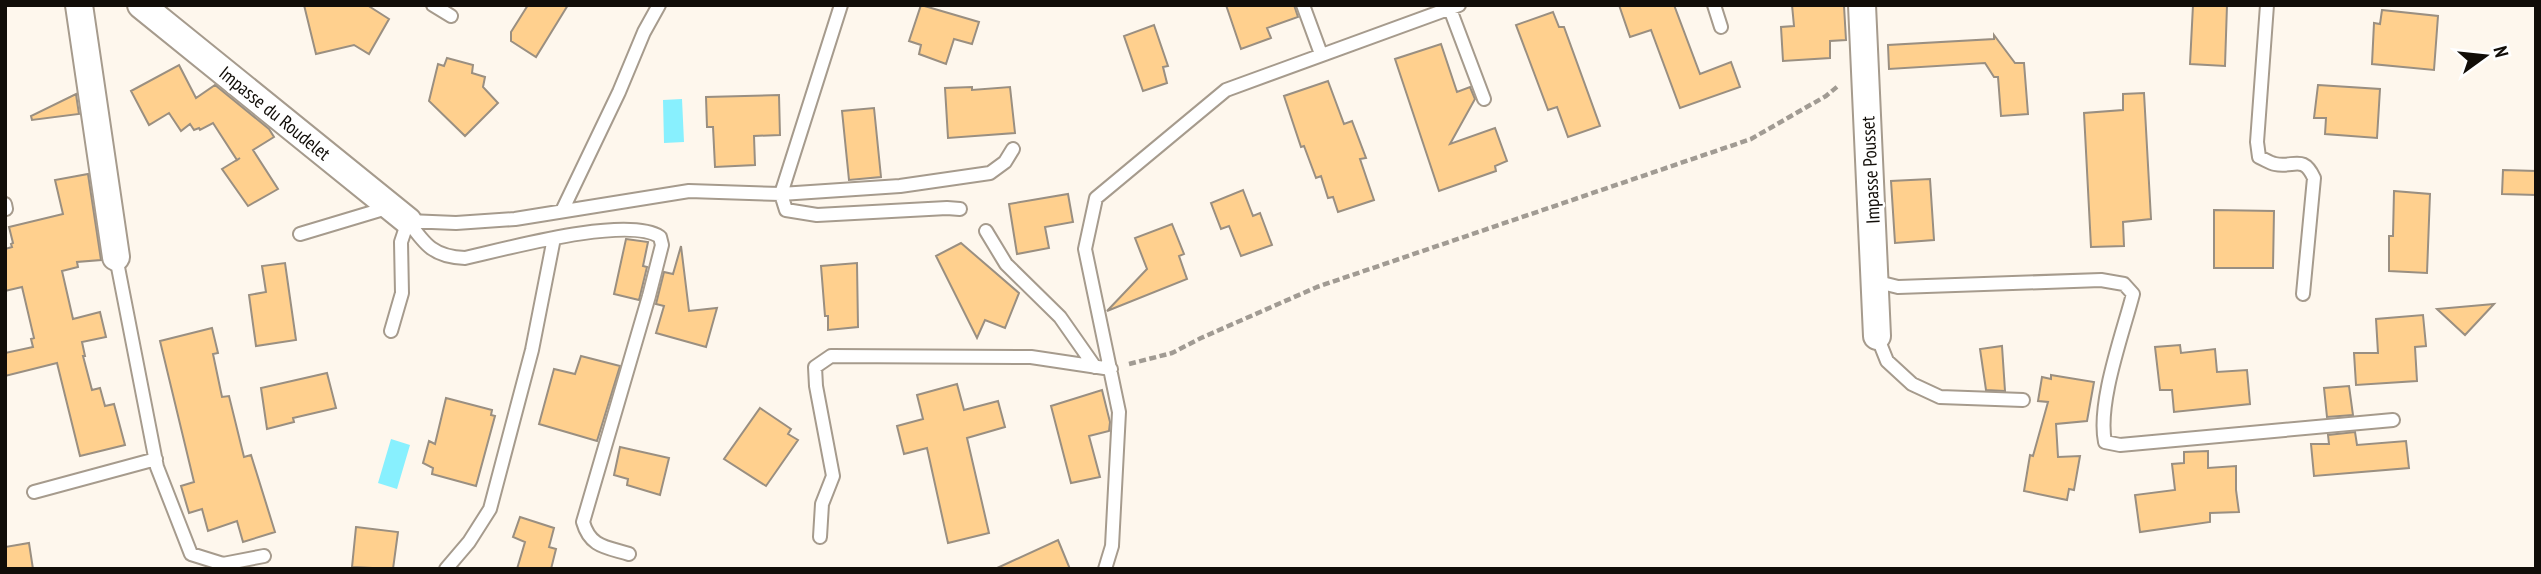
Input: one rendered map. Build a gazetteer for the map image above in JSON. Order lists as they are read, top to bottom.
{
  "streets": {
    "street": ["Impasse du Roudelet", "Impasse Pousset"]
  },
  "north": "right"
}
